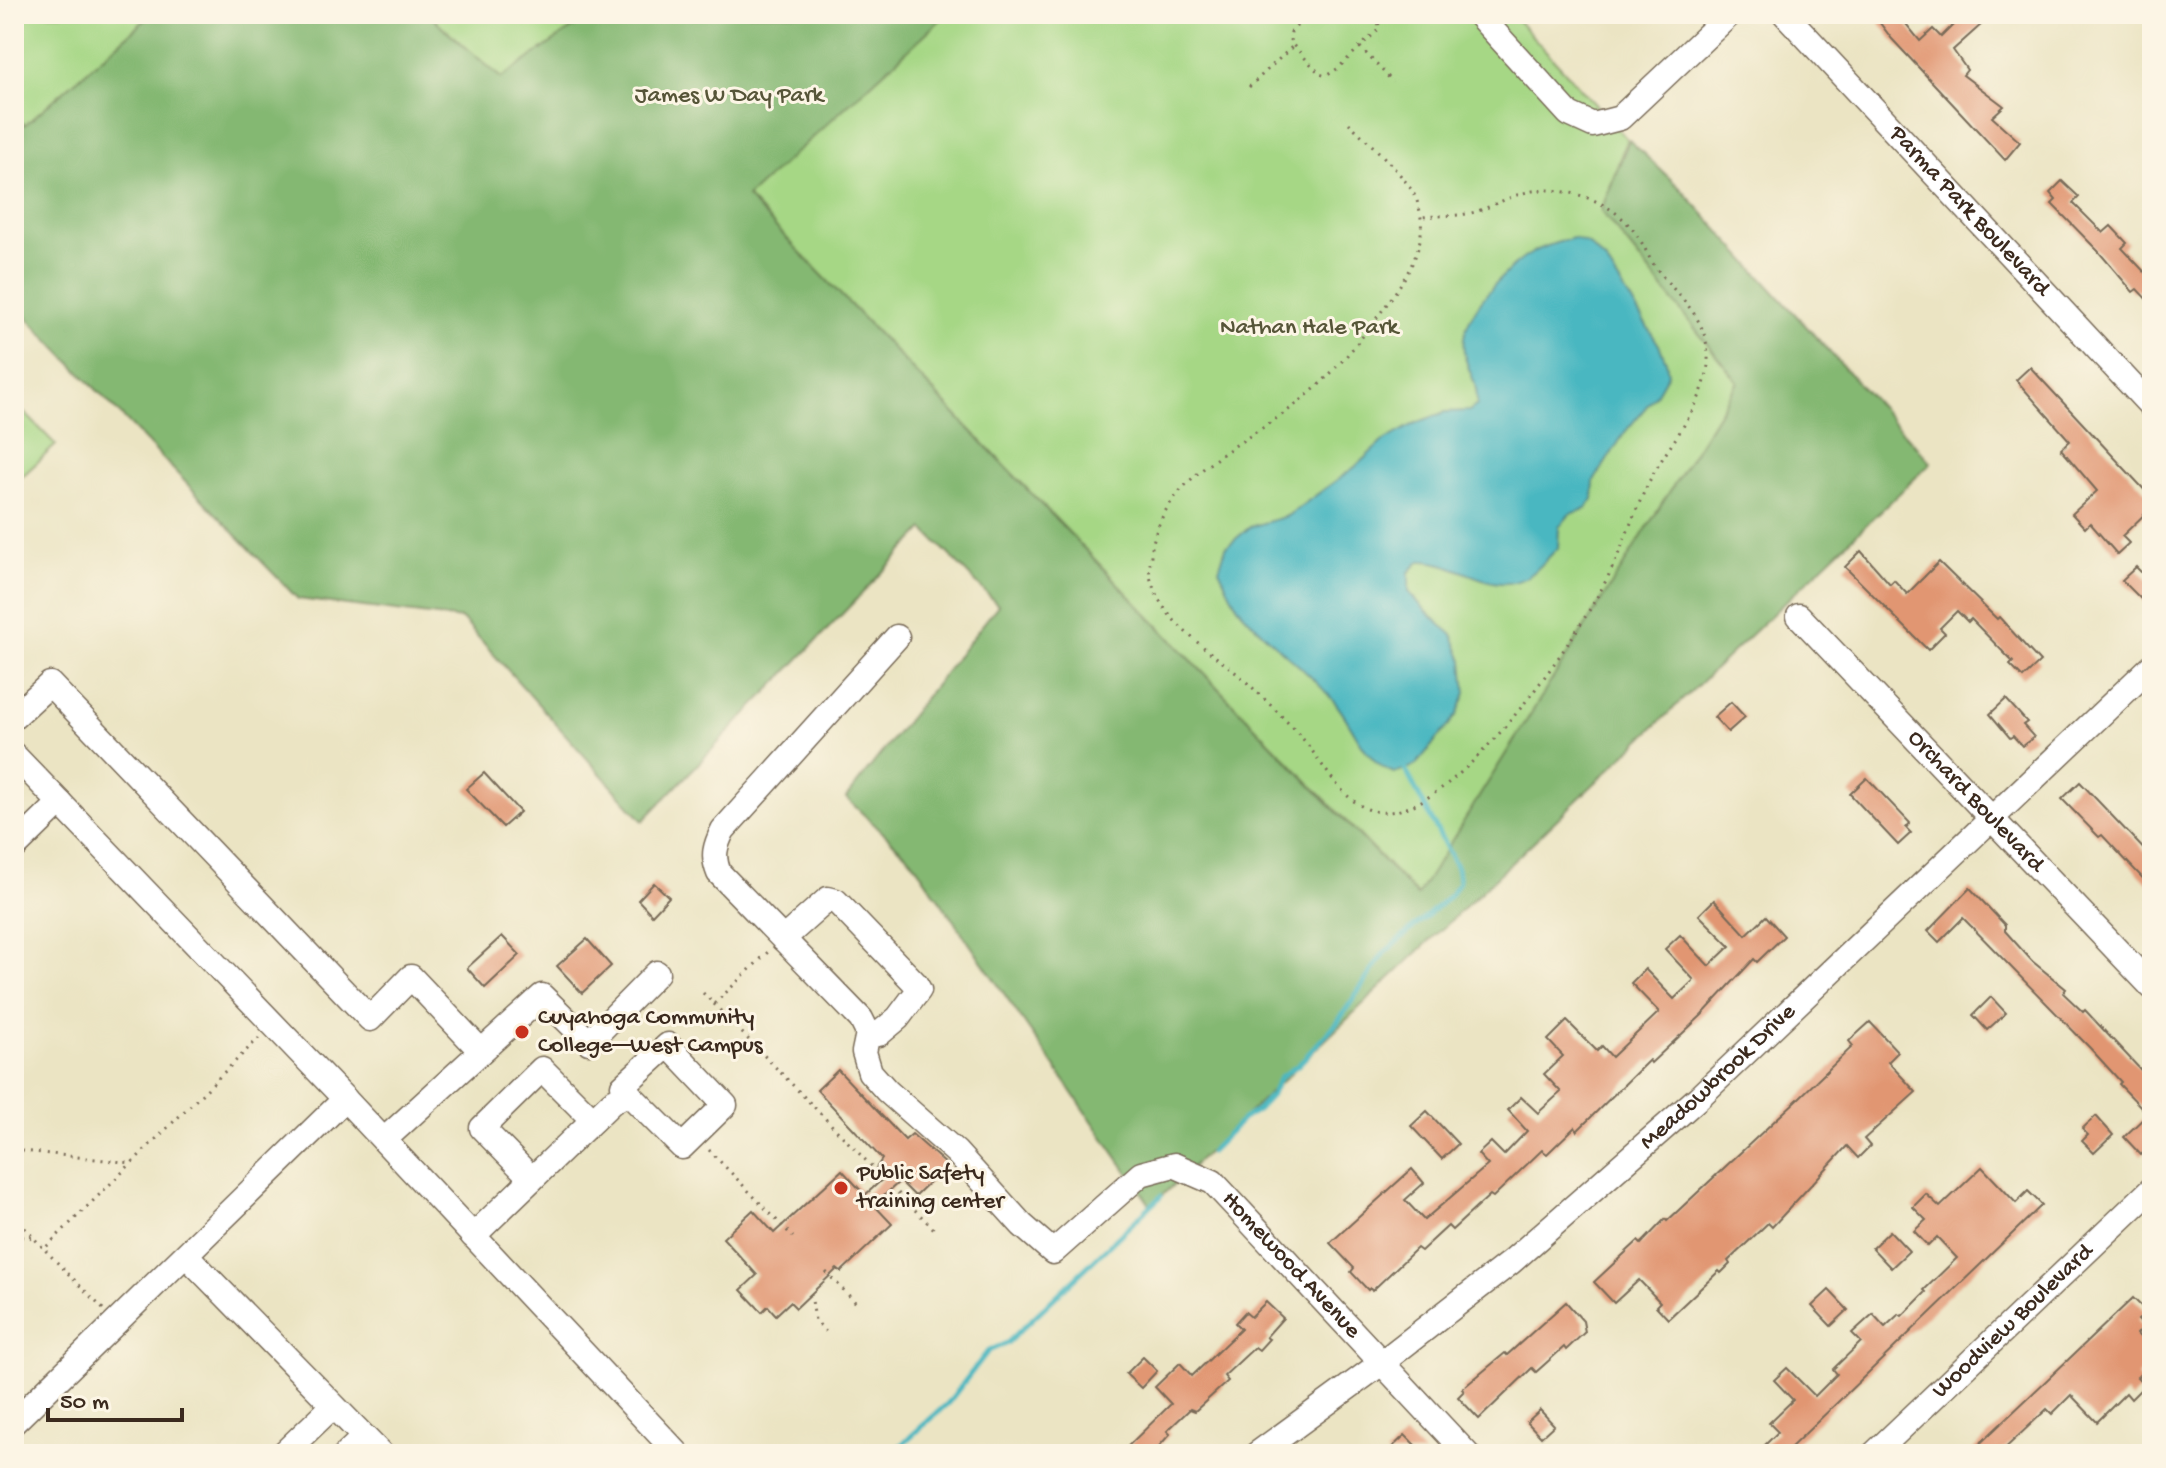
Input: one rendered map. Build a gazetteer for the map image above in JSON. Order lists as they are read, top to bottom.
{
  "streets": {
    "street": [
      "Parma Park Boulevard",
      "Orchard Boulevard",
      "Meadowbrook Drive",
      "Homewood Avenue",
      "Woodview Boulevard"
    ]
  },
  "crossings": [
    ["Orchard Boulevard", "Meadowbrook Drive"],
    ["Meadowbrook Drive", "Homewood Avenue"]
  ],
  "parks": ["James W Day Park", "Nathan Hale Park"],
  "places": ["Cuyahoga Community College—West Campus", "Public Safety training center"],
  "scale_bar": "50 m"
}
